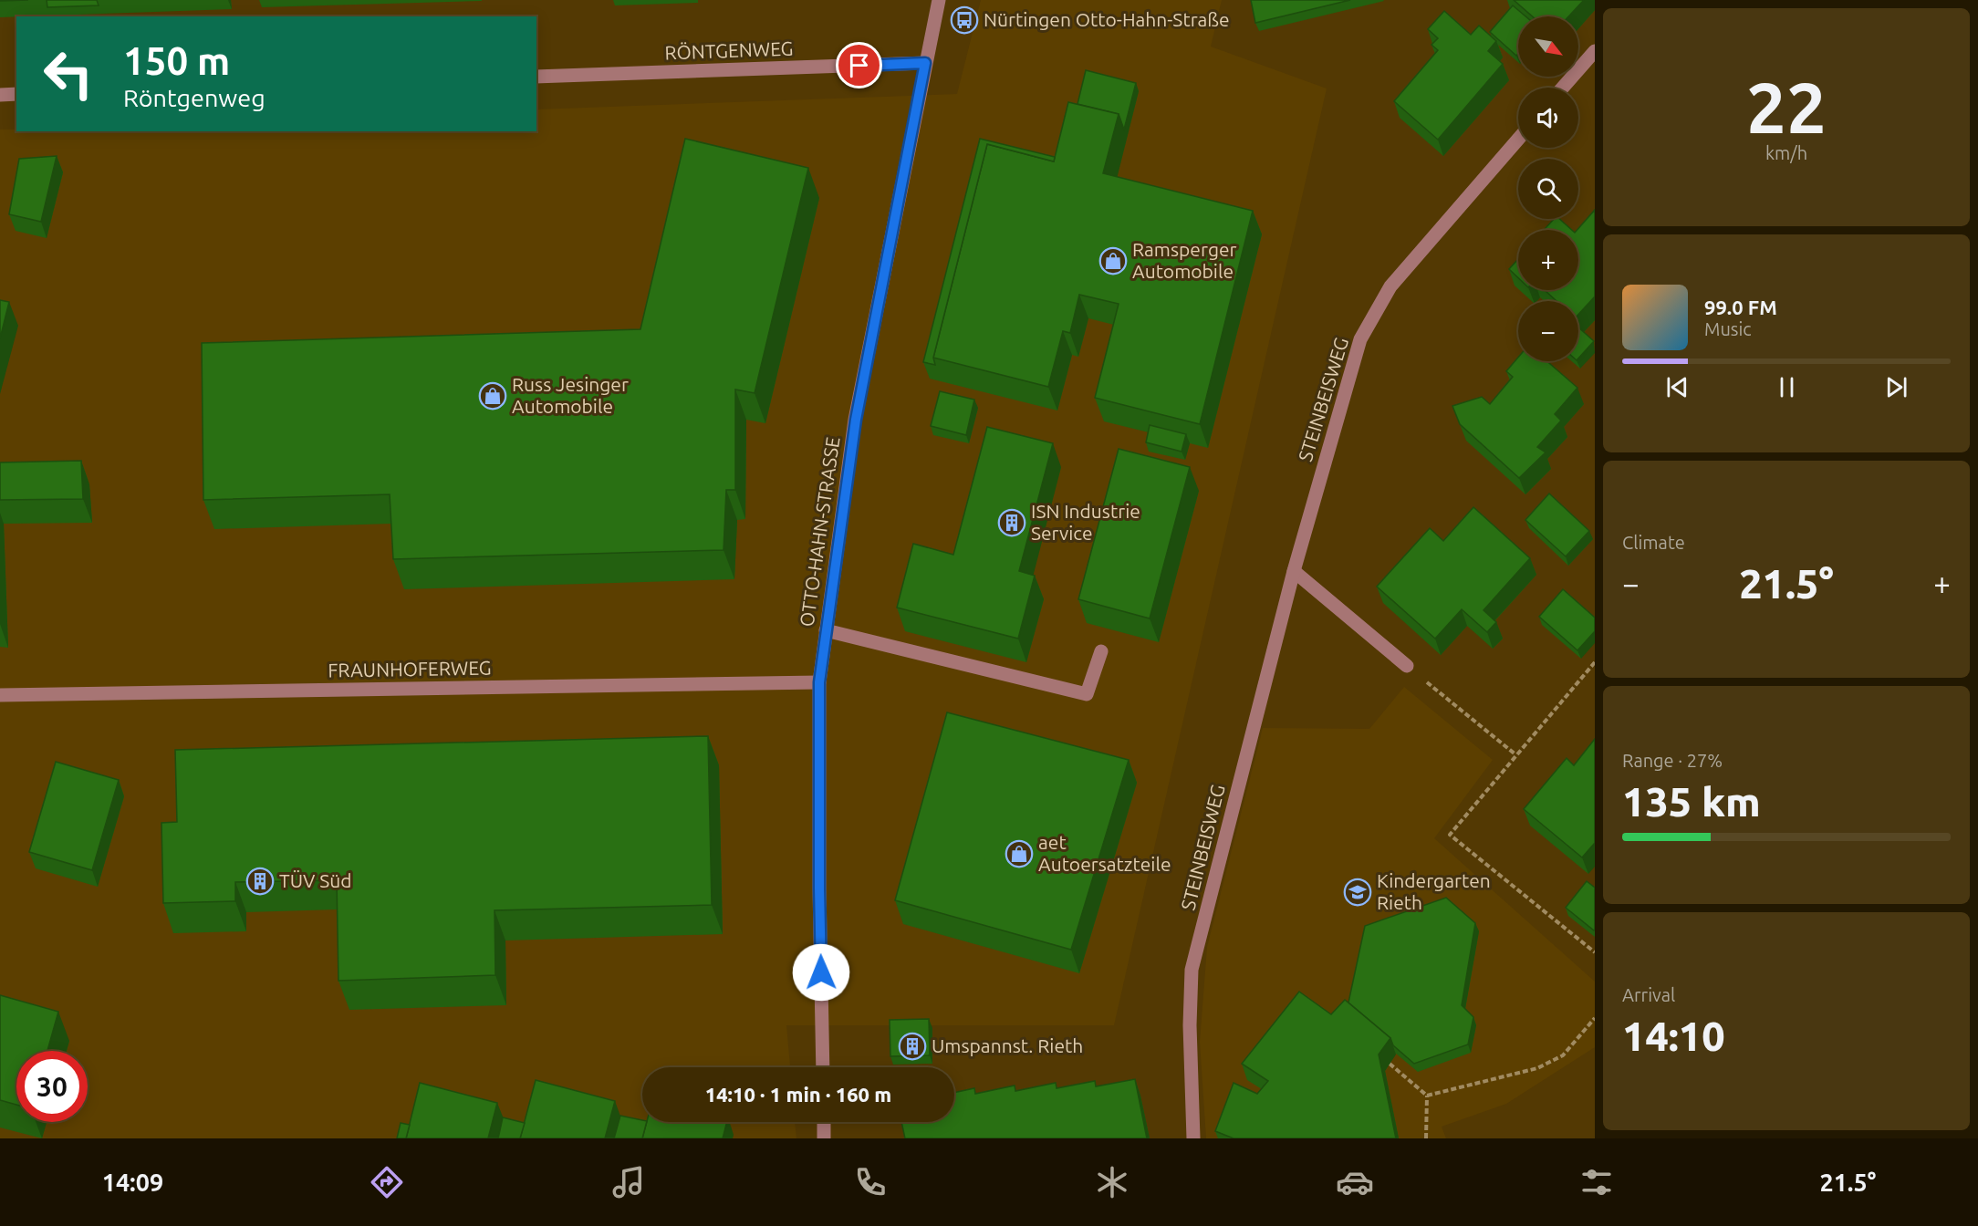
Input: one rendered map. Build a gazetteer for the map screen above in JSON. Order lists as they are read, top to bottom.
{
  "streets": {
    "street": [
      "RÖNTGENWEG",
      "STEINBEISWEG",
      "OTTO-HAHN-STRASSE",
      "FRAUNHOFERWEG"
    ]
  },
  "crossings": [
    ["RÖNTGENWEG", "OTTO-HAHN-STRASSE"],
    ["OTTO-HAHN-STRASSE", "FRAUNHOFERWEG"]
  ],
  "places": {
    "bus stop": ["Nürtingen Otto-Hahn-Straße"],
    "shop": ["Ramsperger Automobile", "Russ Jesinger Automobile", "aet Autoersatzteile"],
    "building": ["ISN Industrie Service", "TÜV Süd", "Umspannst. Rieth"],
    "school or university": ["Kindergarten Rieth"]
  },
  "north": "bottom right",
  "page": {
    "tile": [
      ["22", "km/h"],
      "Climate",
      ["Range · 27%", "135 km"],
      ["Arrival", "14:10"]
    ],
    "map_buttons": ["+", "−"],
    "turn": ["150 m", "Röntgenweg"],
    "song": ["99.0 FM", "Music"],
    "heat": ["−", "21.5°", "+"],
    "limit": "30",
    "trip": "14:10 · 1 min · 160 m",
    "tabs": ["14:09", "21.5°"]
  }
}
